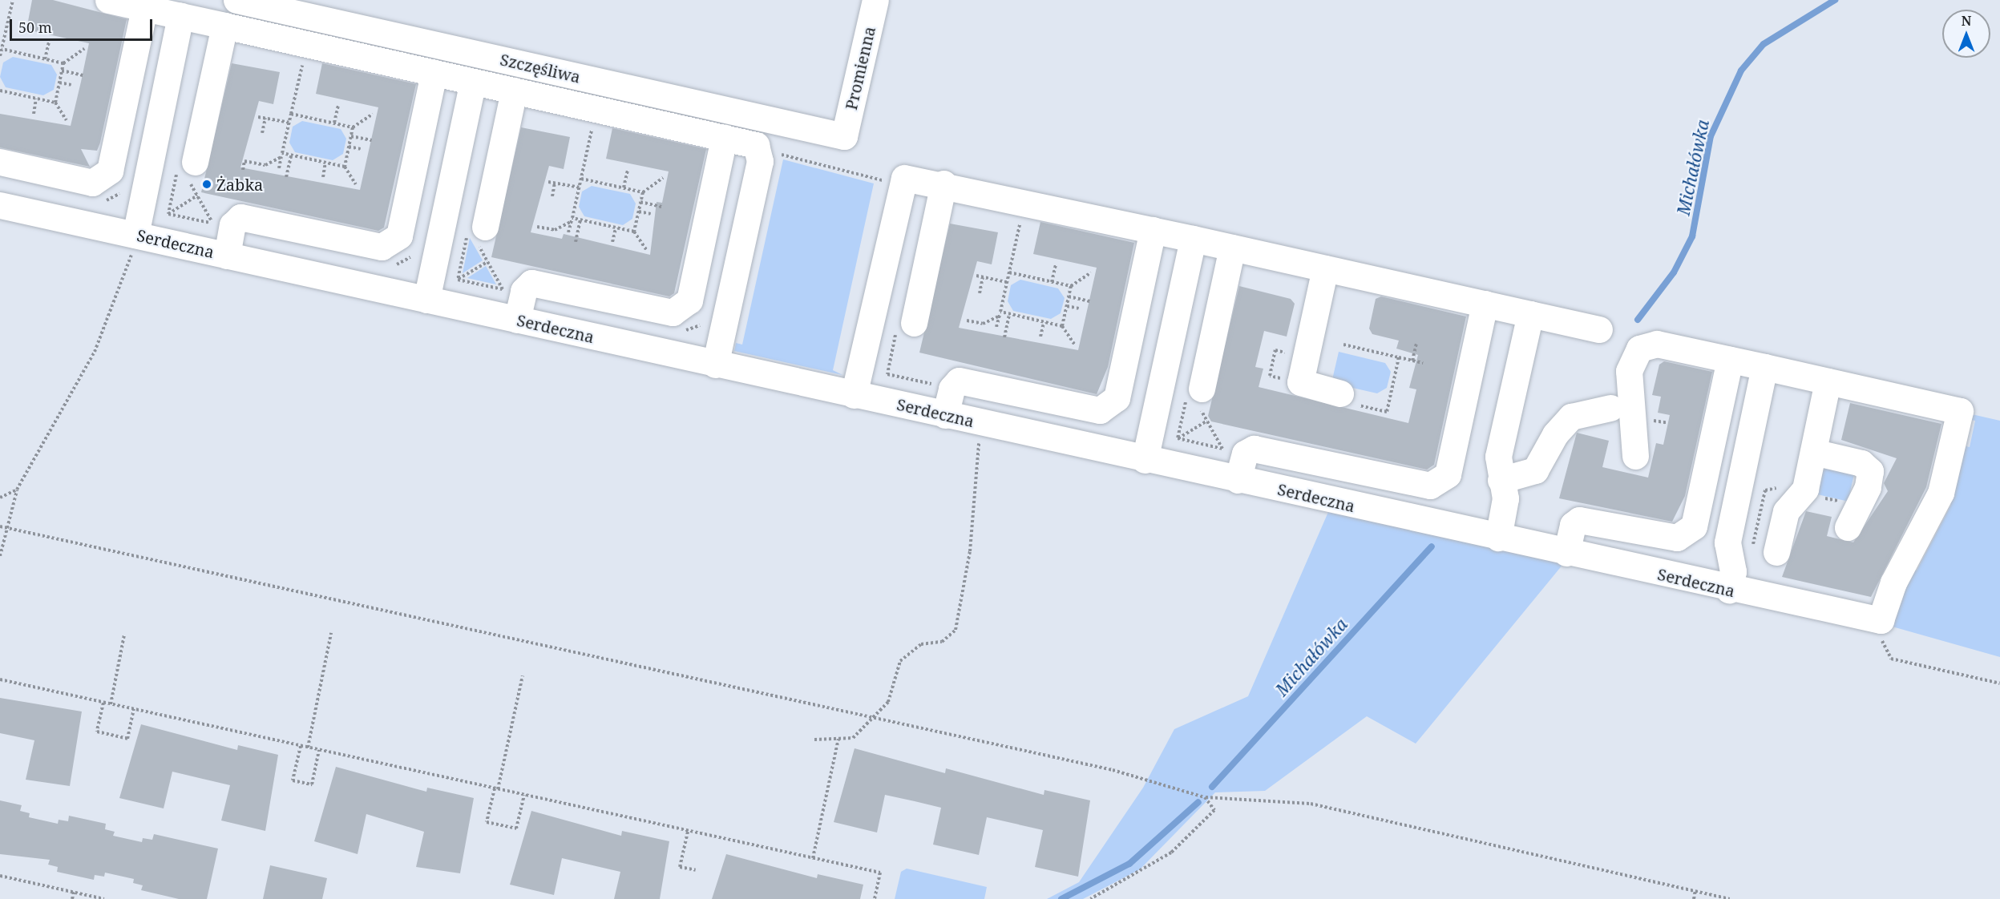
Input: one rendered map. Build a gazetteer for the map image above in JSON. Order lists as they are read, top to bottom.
{
  "streets": {
    "street": ["Szczęśliwa", "Promienna", "Serdeczna"]
  },
  "crossings": [
    ["Szczęśliwa", "Promienna"]
  ],
  "water": ["Michałówka"],
  "places": ["Żabka"],
  "scale_bar": "50 m",
  "north": "top"
}
